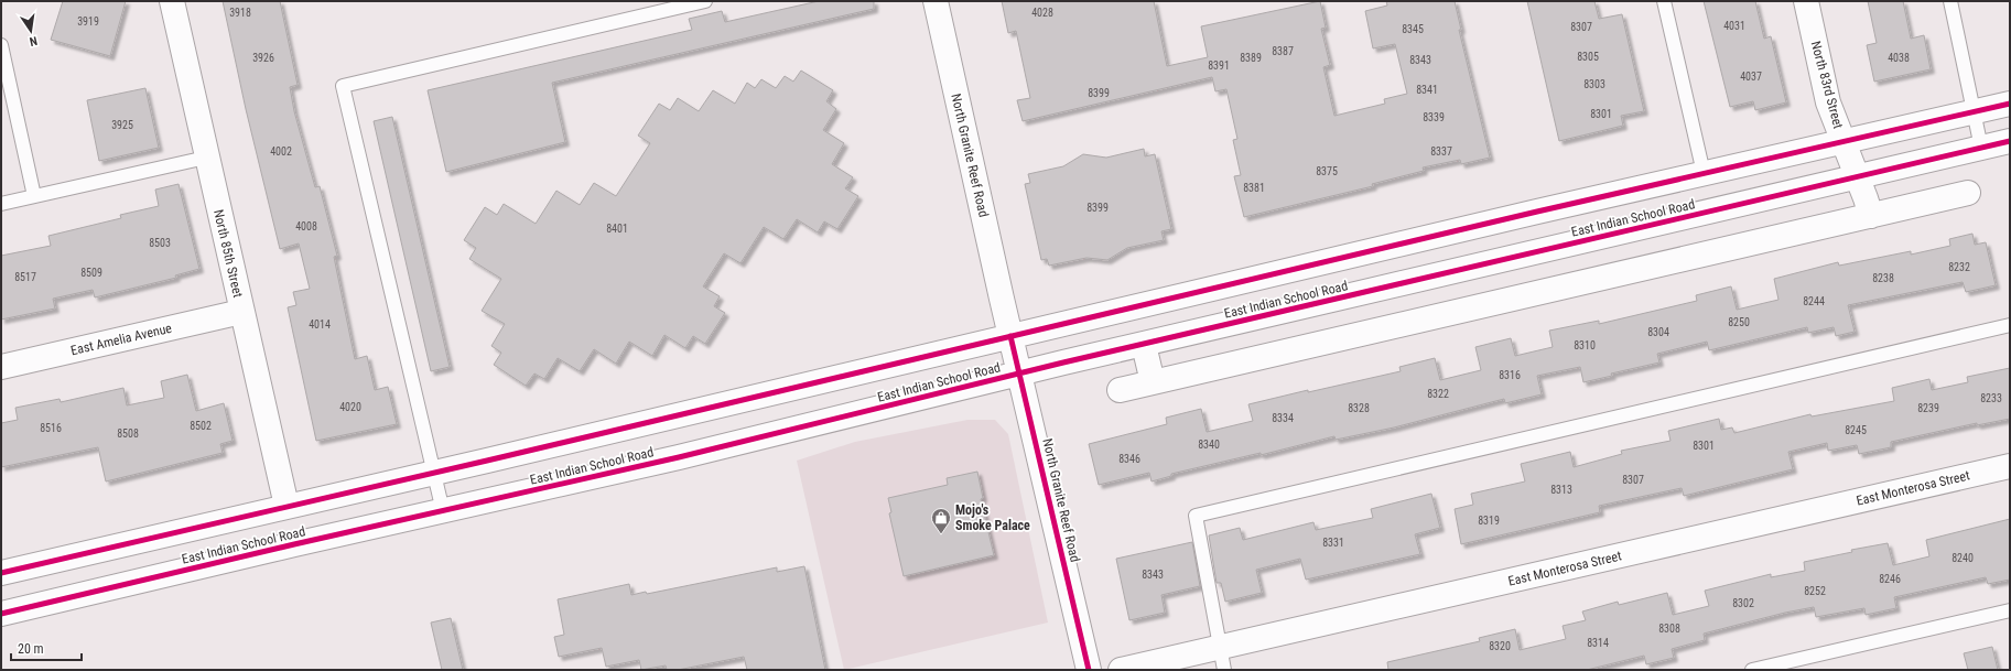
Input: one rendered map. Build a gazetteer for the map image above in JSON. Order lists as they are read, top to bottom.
{
  "streets": {
    "main road": [
      "North 83rd Street",
      "North Granite Reef Road",
      "East Indian School Road",
      "North 85th Street",
      "East Amelia Avenue",
      "East Monterosa Street"
    ]
  },
  "crossings": [
    ["North 83rd Street", "East Indian School Road"],
    ["North Granite Reef Road", "East Indian School Road"],
    ["East Indian School Road", "North 85th Street"],
    ["North 85th Street", "East Amelia Avenue"]
  ],
  "places": {
    "shop": ["Mojo's Smoke Palace"]
  },
  "house_numbers": [
    "3918",
    "4028",
    "3919",
    "4031",
    "8307",
    "8345",
    "8387",
    "8305",
    "3926",
    "8389",
    "4038",
    "8343",
    "8391",
    "4037",
    "8303",
    "8341",
    "8399",
    "8301",
    "8339",
    "3925",
    "4002",
    "8337",
    "8375",
    "8381",
    "8399",
    "4008",
    "8401",
    "8503",
    "8232",
    "8509",
    "8517",
    "8238",
    "8244",
    "8250",
    "4014",
    "8304",
    "8310",
    "8316",
    "8322",
    "8233",
    "4020",
    "8328",
    "8239",
    "8334",
    "8502",
    "8516",
    "8245",
    "8508",
    "8340",
    "8301",
    "8346",
    "8307",
    "8313",
    "8319",
    "8331",
    "8240",
    "8343",
    "8246",
    "8252",
    "8302",
    "8308",
    "8314",
    "8320"
  ],
  "scale_bar": "20 m",
  "north": "bottom"
}
